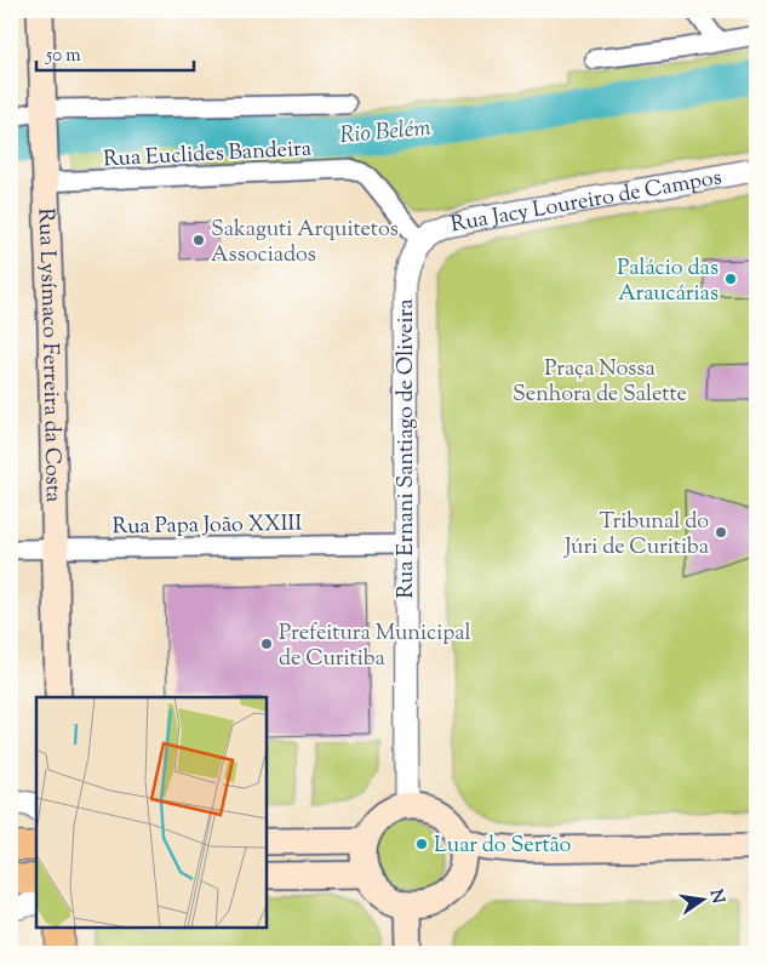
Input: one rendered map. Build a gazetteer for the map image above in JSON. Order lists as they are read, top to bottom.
{
  "streets": {
    "main road": ["Rua Lysímaco Ferreira da Costa"],
    "street": [
      "Rua Euclides Bandeira",
      "Rua Jacy Loureiro de Campos",
      "Rua Ernani Santiago de Oliveira",
      "Rua Papa João XXIII"
    ]
  },
  "crossings": [
    ["Rua Euclides Bandeira", "Rua Jacy Loureiro de Campos"],
    ["Rua Euclides Bandeira", "Rua Lysímaco Ferreira da Costa"],
    ["Rua Euclides Bandeira", "Rua Ernani Santiago de Oliveira"],
    ["Rua Jacy Loureiro de Campos", "Rua Ernani Santiago de Oliveira"],
    ["Rua Lysímaco Ferreira da Costa", "Rua Papa João XXIII"],
    ["Rua Ernani Santiago de Oliveira", "Rua Papa João XXIII"]
  ],
  "water": ["Rio Belém"],
  "parks": ["Praça Nossa Senhora de Salette"],
  "places": [
    "Sakaguti Arquitetos Associados",
    "Palácio das Araucárias",
    "Tribunal do Júri de Curitiba",
    "Prefeitura Municipal de Curitiba",
    "Luar do Sertão"
  ],
  "scale_bar": "50 m",
  "north": "right"
}
